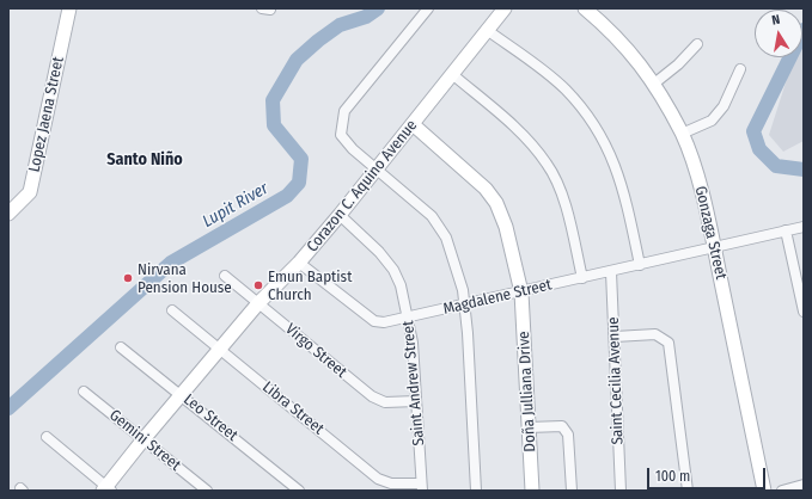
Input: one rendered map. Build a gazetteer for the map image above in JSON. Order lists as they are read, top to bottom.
{
  "streets": {
    "street": [
      "Lopez Jaena Street",
      "Corazon C. Aquino Avenue",
      "Gonzaga Street",
      "Magdalene Street",
      "Virgo Street",
      "Saint Cecilia Avenue",
      "Saint Andrew Street",
      "Doña Julliana Drive",
      "Libra Street",
      "Leo Street",
      "Gemini Street"
    ]
  },
  "crossings": [
    ["Corazon C. Aquino Avenue", "Magdalene Street"],
    ["Corazon C. Aquino Avenue", "Virgo Street"],
    ["Corazon C. Aquino Avenue", "Saint Andrew Street"],
    ["Corazon C. Aquino Avenue", "Doña Julliana Drive"],
    ["Corazon C. Aquino Avenue", "Libra Street"],
    ["Corazon C. Aquino Avenue", "Leo Street"],
    ["Corazon C. Aquino Avenue", "Gemini Street"],
    ["Gonzaga Street", "Magdalene Street"],
    ["Magdalene Street", "Saint Cecilia Avenue"],
    ["Magdalene Street", "Saint Andrew Street"],
    ["Magdalene Street", "Doña Julliana Drive"],
    ["Virgo Street", "Saint Andrew Street"],
    ["Saint Andrew Street", "Libra Street"]
  ],
  "districts": ["Santo Niño"],
  "water": ["Lupit River"],
  "places": ["Nirvana Pension House", "Emun Baptist Church"],
  "scale_bar": "100 m",
  "north": "top"
}
